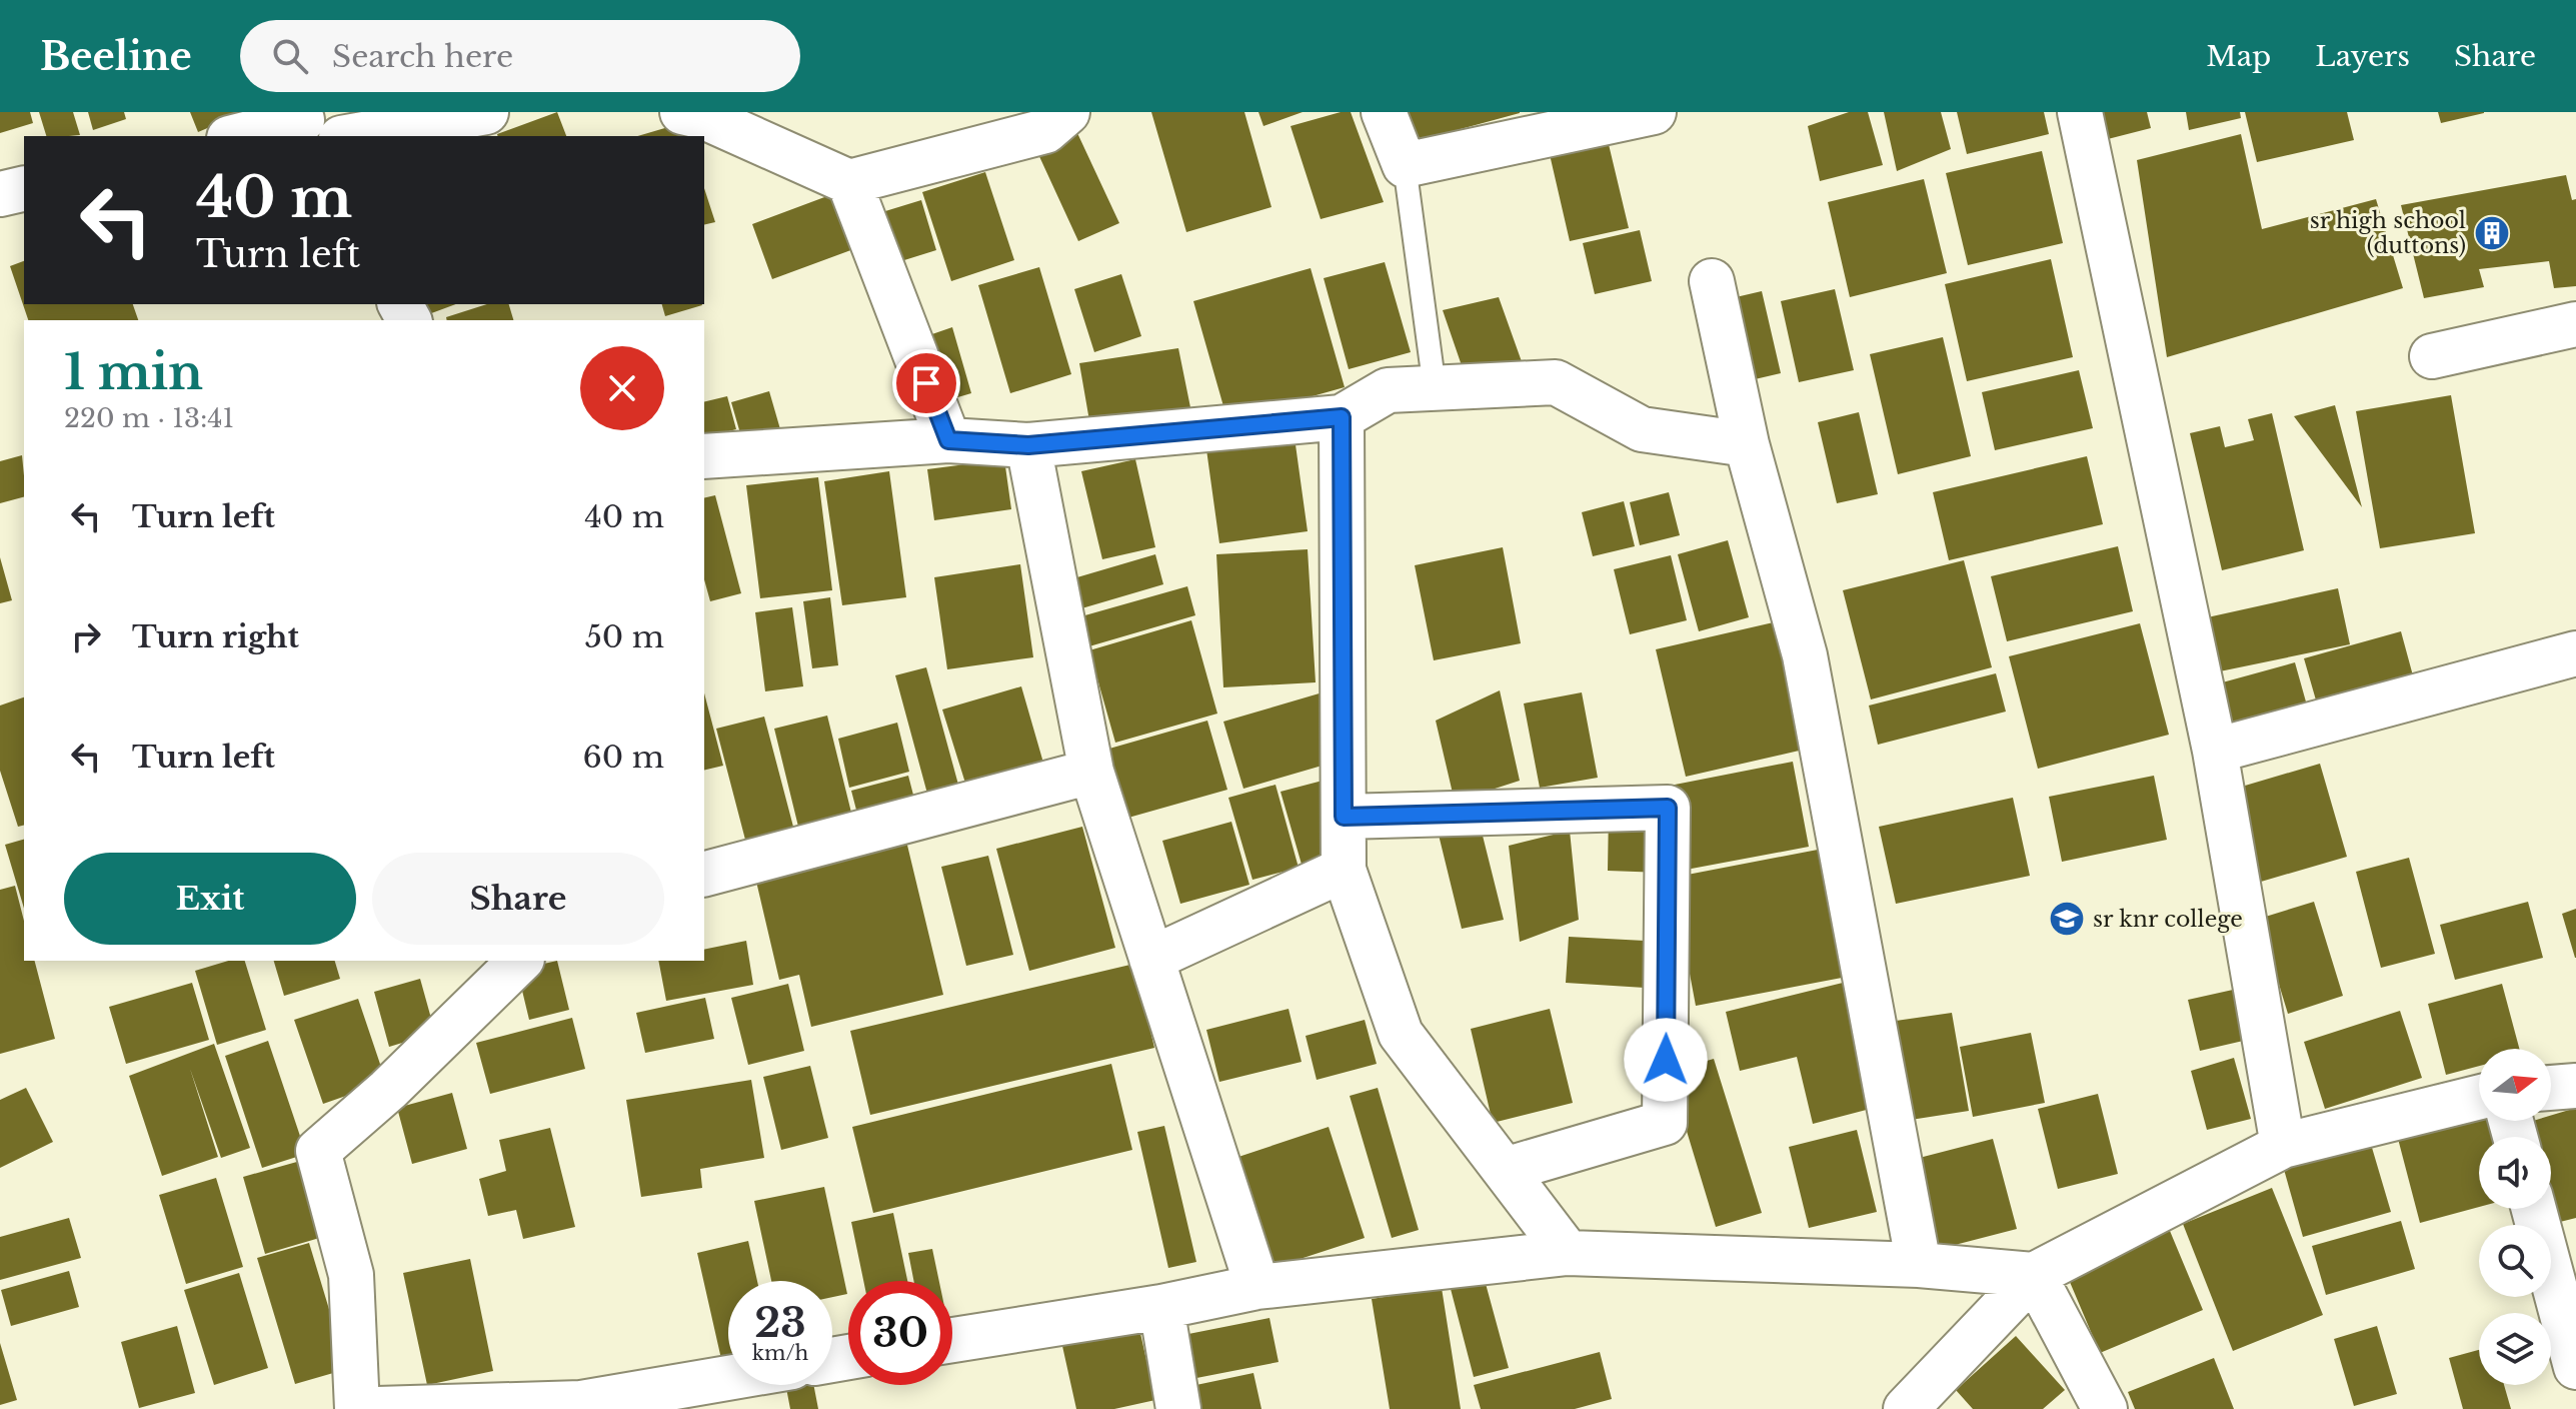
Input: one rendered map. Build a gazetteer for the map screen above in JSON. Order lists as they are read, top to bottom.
{
  "places": {
    "building": ["sr high school (duttons)"],
    "school or university": ["sr knr college"]
  },
  "north": "right",
  "page": {
    "header": "Beeline",
    "search": "Search here",
    "nav": ["Map", "Layers", "Share"],
    "turn": ["40 m", "Turn left"],
    "heading": ["1 min", "220 m · 13:41"],
    "list": [
      {
        "name": "Turn left",
        "value": "40 m"
      },
      {
        "name": "Turn right",
        "value": "50 m"
      },
      {
        "name": "Turn left",
        "value": "60 m"
      }
    ],
    "buttons": ["Exit", "Share"],
    "speed": "23 km/h",
    "limit": "30"
  }
}
